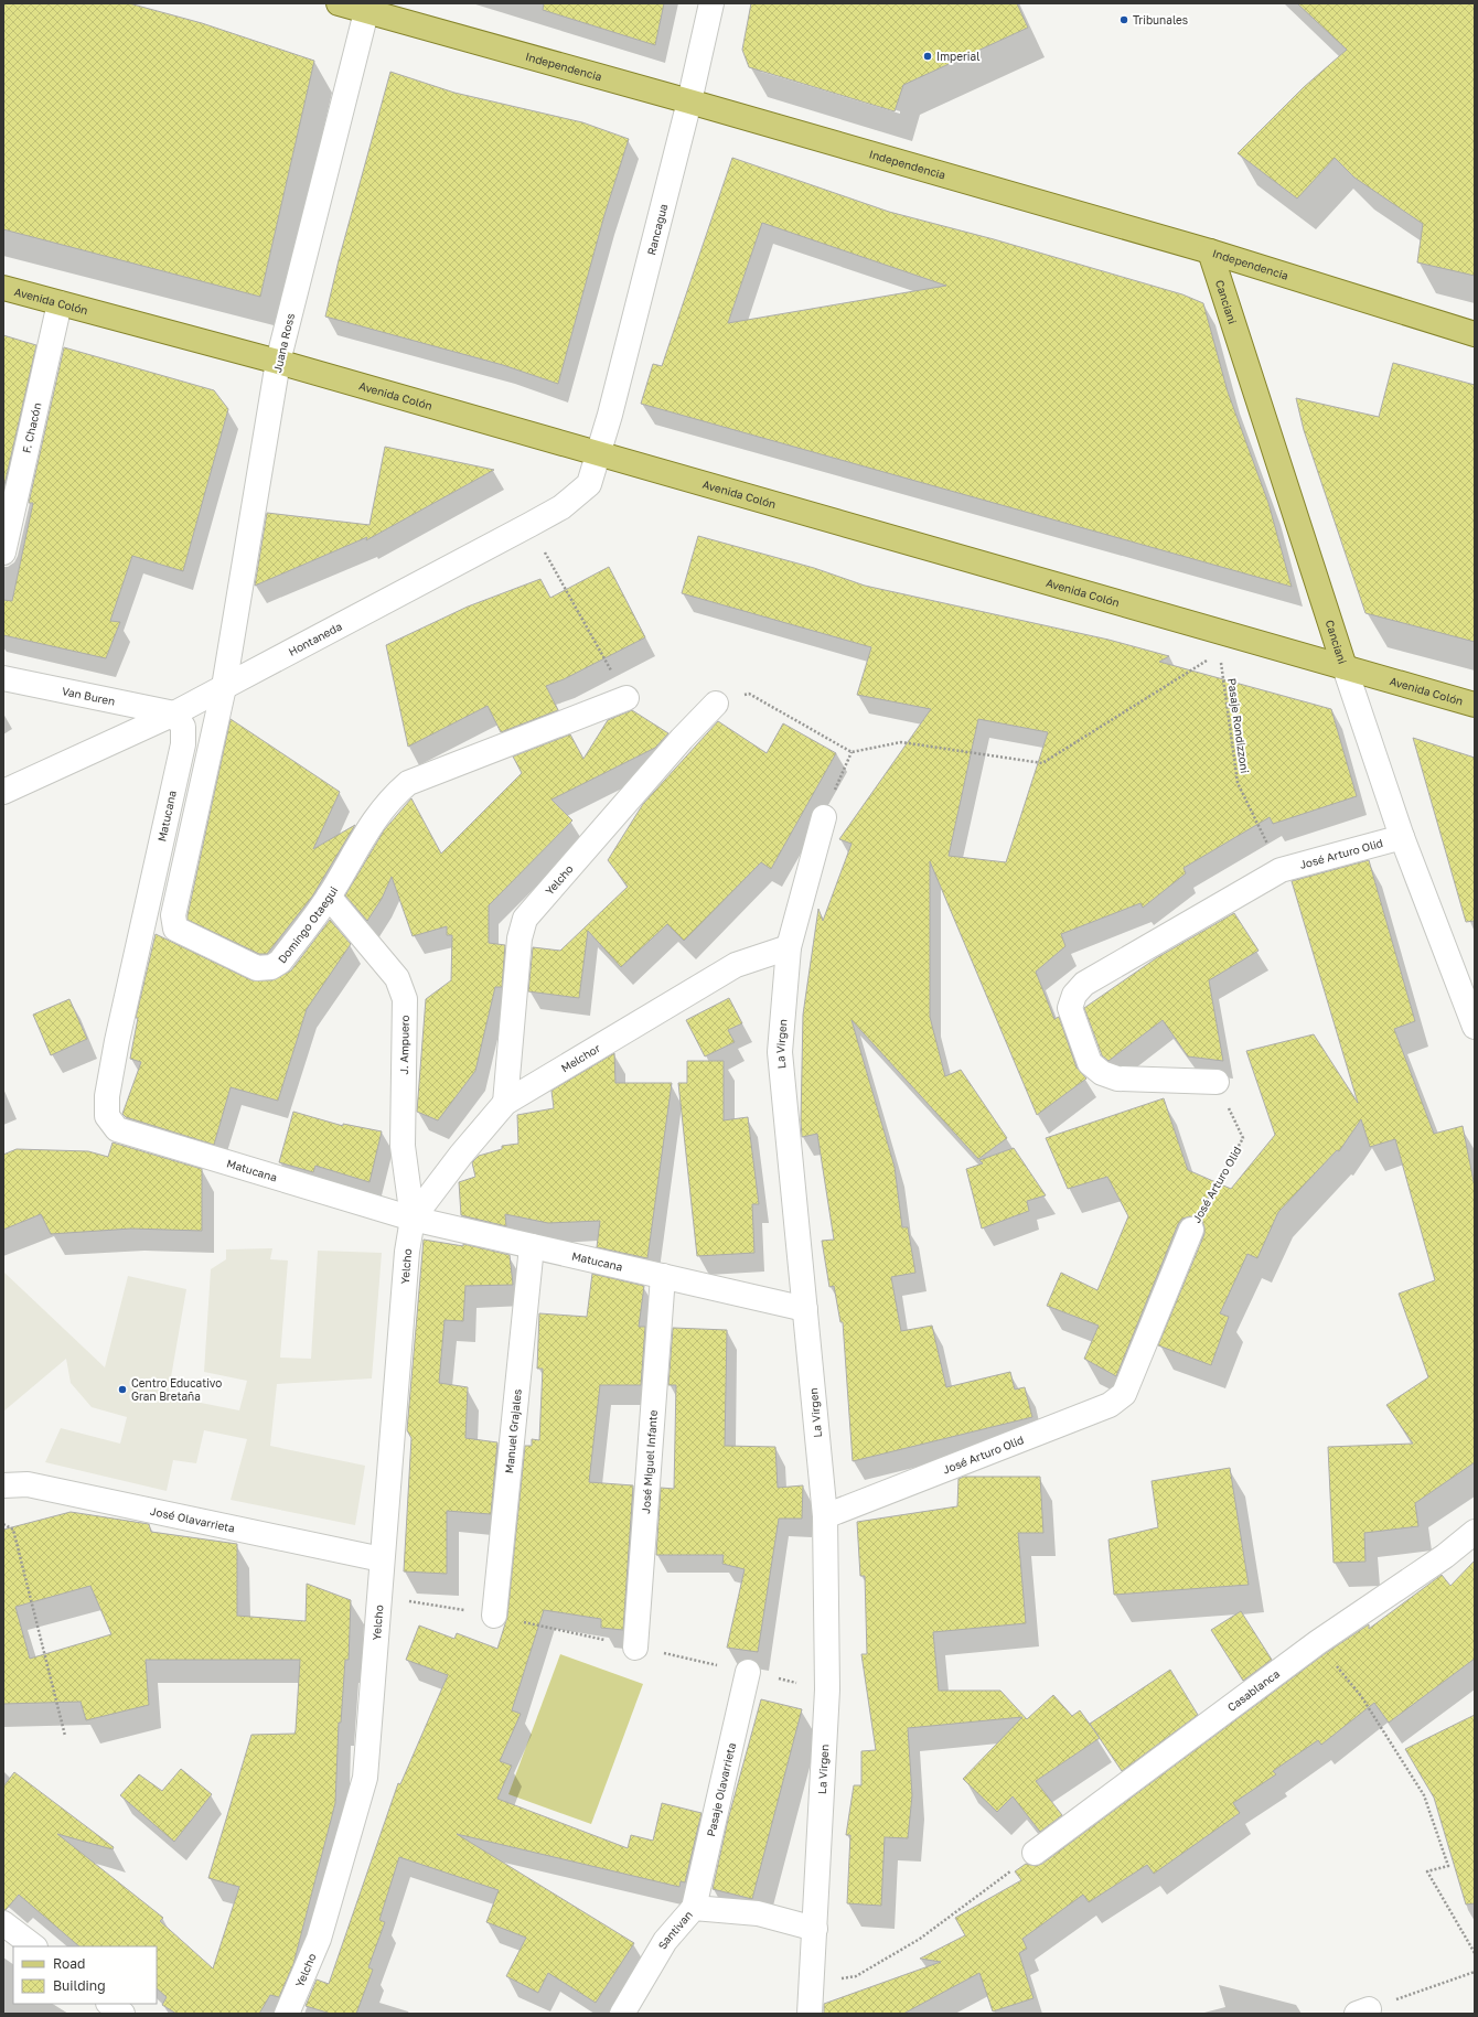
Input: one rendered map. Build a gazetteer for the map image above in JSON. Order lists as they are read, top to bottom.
{
  "streets": {
    "main road": ["Independencia", "Avenida Colón", "Canciani"],
    "street": [
      "Rancagua",
      "Juana Ross",
      "F. Chacón",
      "Hontaneda",
      "Van Buren",
      "Matucana",
      "José Arturo Olid",
      "Yelcho",
      "Domingo Otaegui",
      "La Virgen",
      "J. Ampuero",
      "Melchor",
      "Manuel Grajales",
      "José Miguel Infante",
      "José Olavarrieta",
      "Casablanca",
      "Pasaje Olavarrieta",
      "Santivan"
    ],
    "path": ["Pasaje Rondizzoni"]
  },
  "crossings": [
    ["Independencia", "Rancagua"],
    ["Independencia", "Canciani"],
    ["Independencia", "Juana Ross"],
    ["Rancagua", "Avenida Colón"],
    ["Rancagua", "Hontaneda"],
    ["Avenida Colón", "Canciani"],
    ["Avenida Colón", "Juana Ross"],
    ["Avenida Colón", "F. Chacón"],
    ["Avenida Colón", "Hontaneda"],
    ["Avenida Colón", "Pasaje Rondizzoni"],
    ["Canciani", "José Arturo Olid"],
    ["Juana Ross", "Hontaneda"],
    ["Juana Ross", "Domingo Otaegui"],
    ["Hontaneda", "Van Buren"],
    ["Hontaneda", "Matucana"],
    ["Hontaneda", "Domingo Otaegui"],
    ["Van Buren", "Matucana"],
    ["Pasaje Rondizzoni", "José Arturo Olid"],
    ["Matucana", "Yelcho"],
    ["Matucana", "La Virgen"],
    ["Matucana", "J. Ampuero"],
    ["Matucana", "Melchor"],
    ["Matucana", "Manuel Grajales"],
    ["Matucana", "José Miguel Infante"],
    ["José Arturo Olid", "La Virgen"],
    ["Yelcho", "J. Ampuero"],
    ["Yelcho", "Melchor"],
    ["Yelcho", "José Olavarrieta"],
    ["Domingo Otaegui", "J. Ampuero"],
    ["La Virgen", "Melchor"],
    ["La Virgen", "Santivan"],
    ["J. Ampuero", "Melchor"],
    ["Pasaje Olavarrieta", "Santivan"]
  ],
  "places": ["Tribunales", "Imperial", "Centro Educativo Gran Bretaña"],
  "legend": ["Road", "Building"]
}
